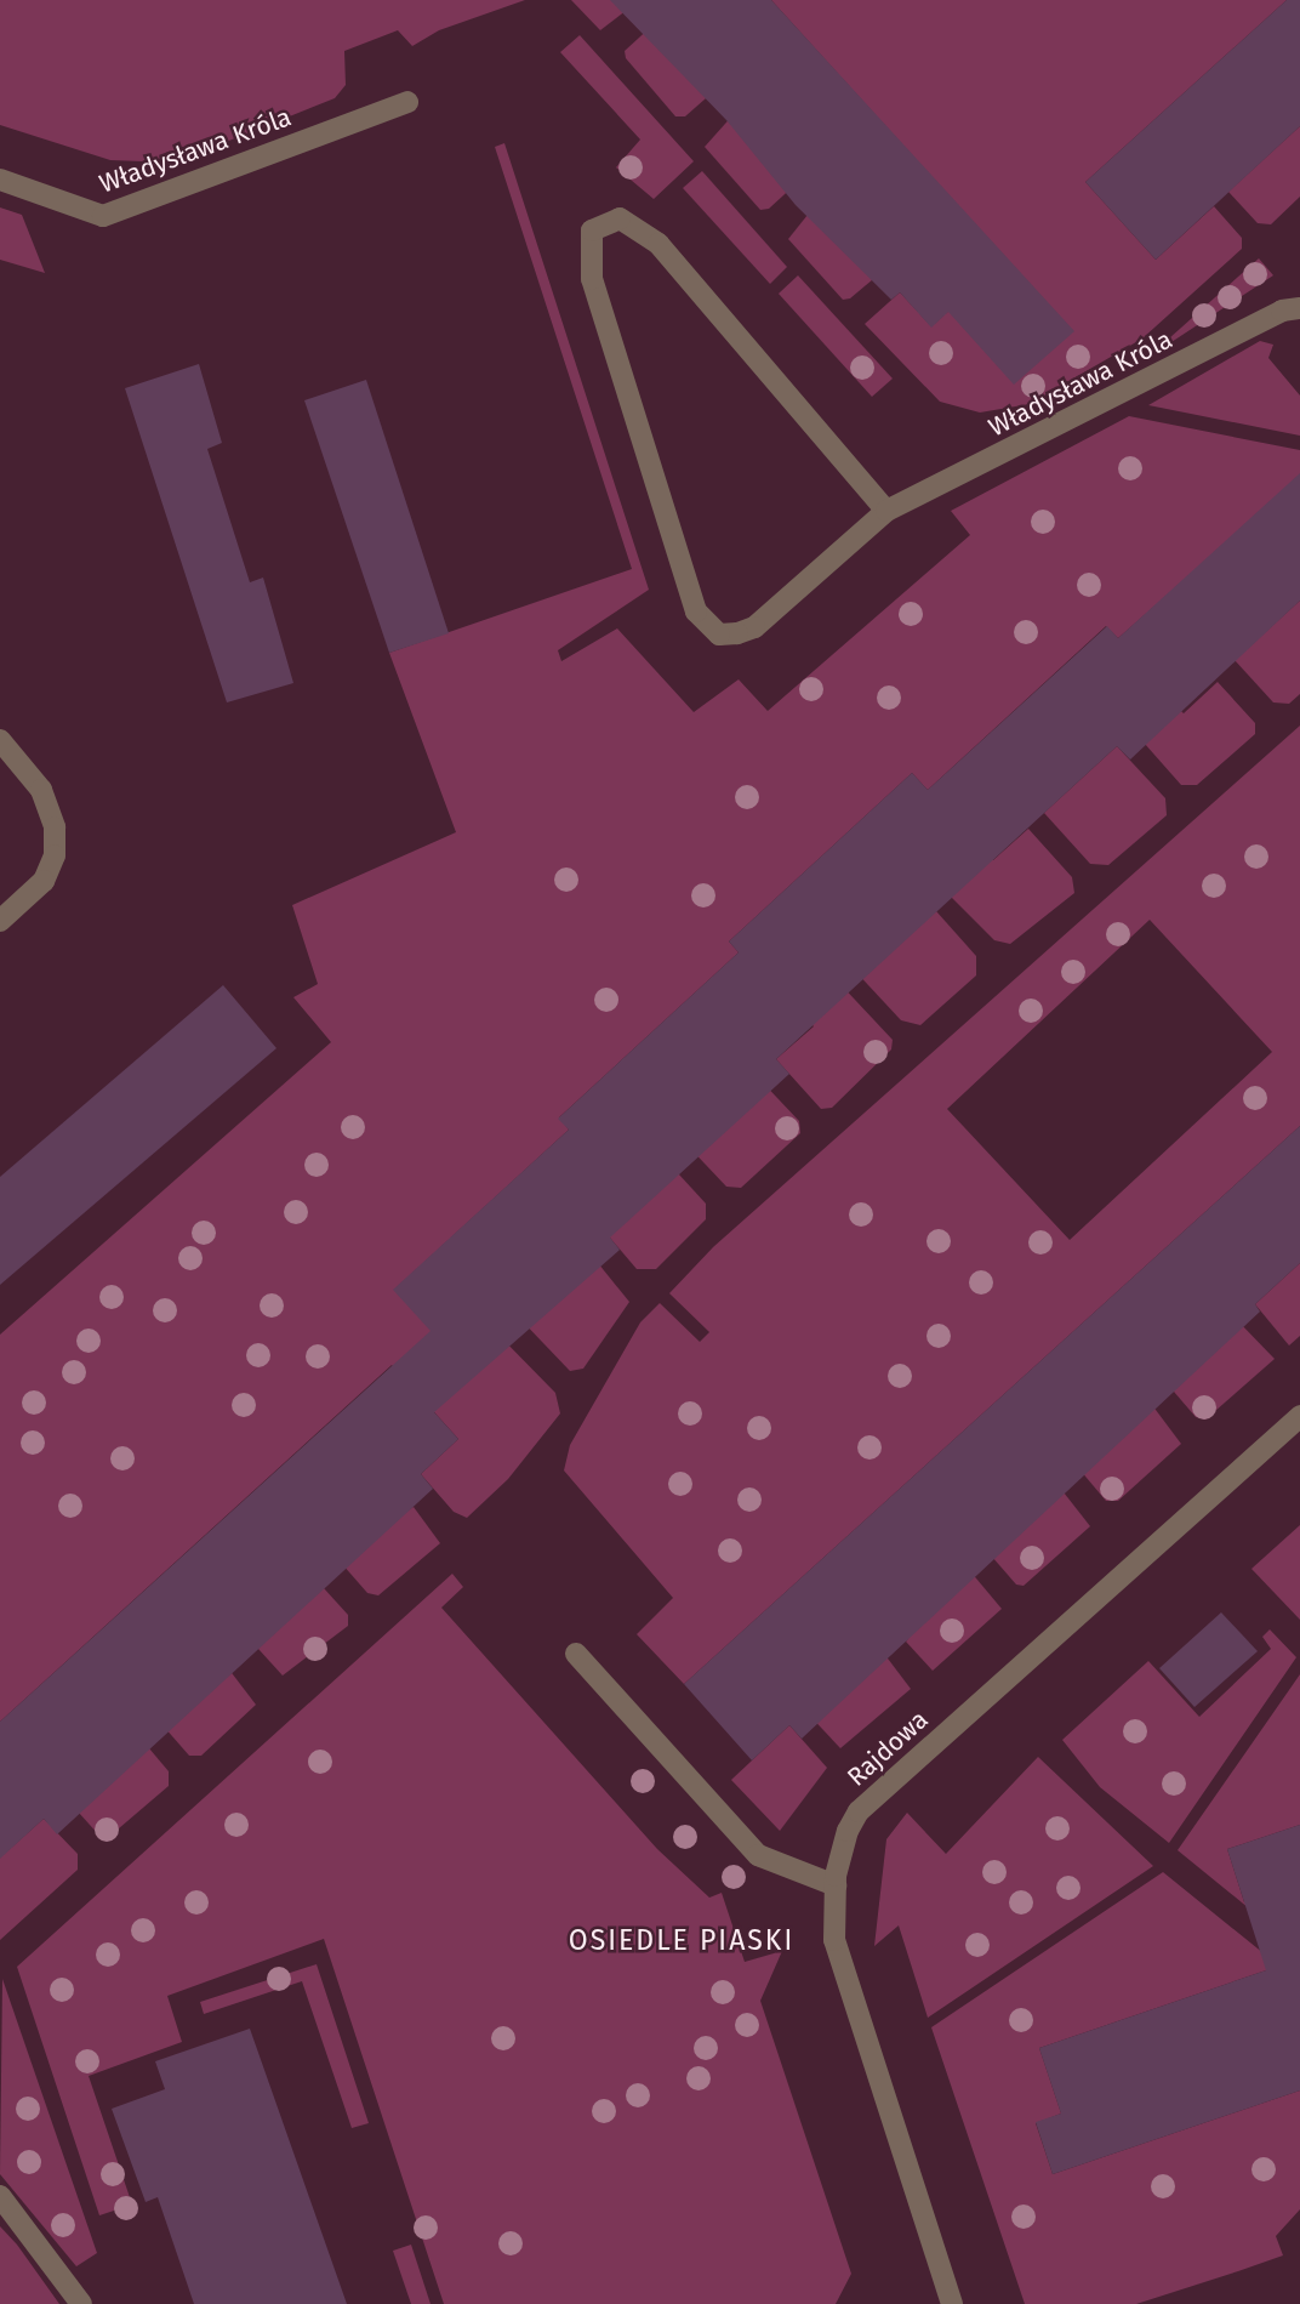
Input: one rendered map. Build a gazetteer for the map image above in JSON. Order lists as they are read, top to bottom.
{
  "streets": {
    "street": ["Władysława Króla", "Rajdowa"]
  },
  "districts": ["OSIEDLE PIASKI"]
}
